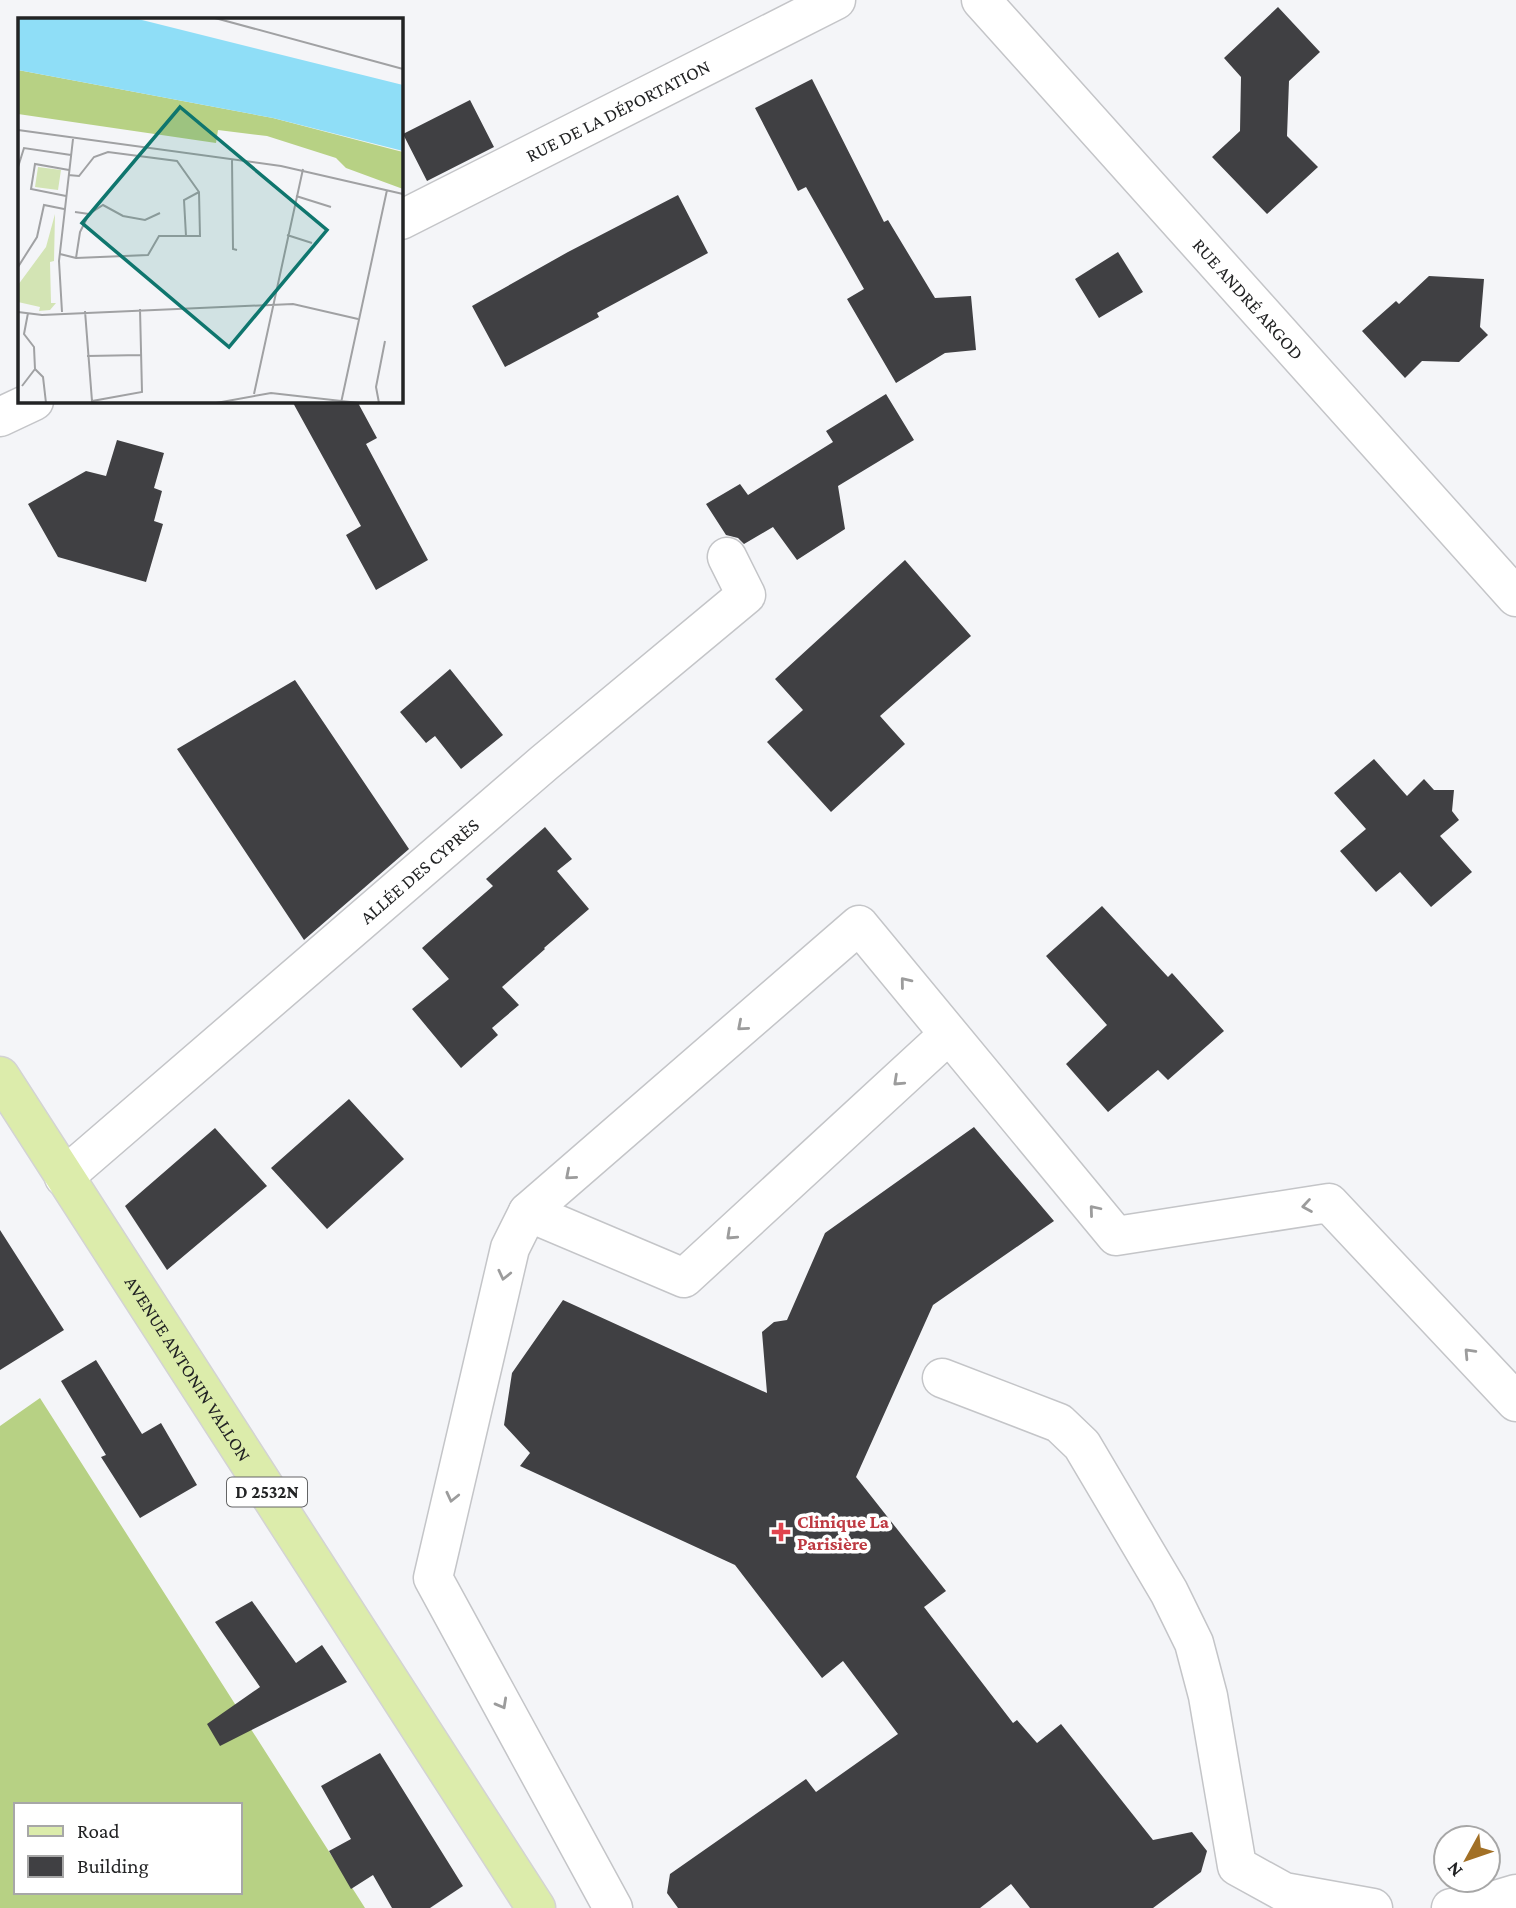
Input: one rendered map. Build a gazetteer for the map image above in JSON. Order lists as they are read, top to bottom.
{
  "streets": {
    "main road": ["AVENUE ANTONIN VALLON", "D 2532N"],
    "street": ["RUE DE LA DÉPORTATION", "RUE ANDRÉ ARGOD", "ALLÉE DES CYPRÈS"]
  },
  "crossings": [
    ["ALLÉE DES CYPRÈS", "AVENUE ANTONIN VALLON"]
  ],
  "places": {
    "health": ["Clinique La Parisière"]
  },
  "legend": ["Road", "Building"],
  "north": "bottom left"
}
